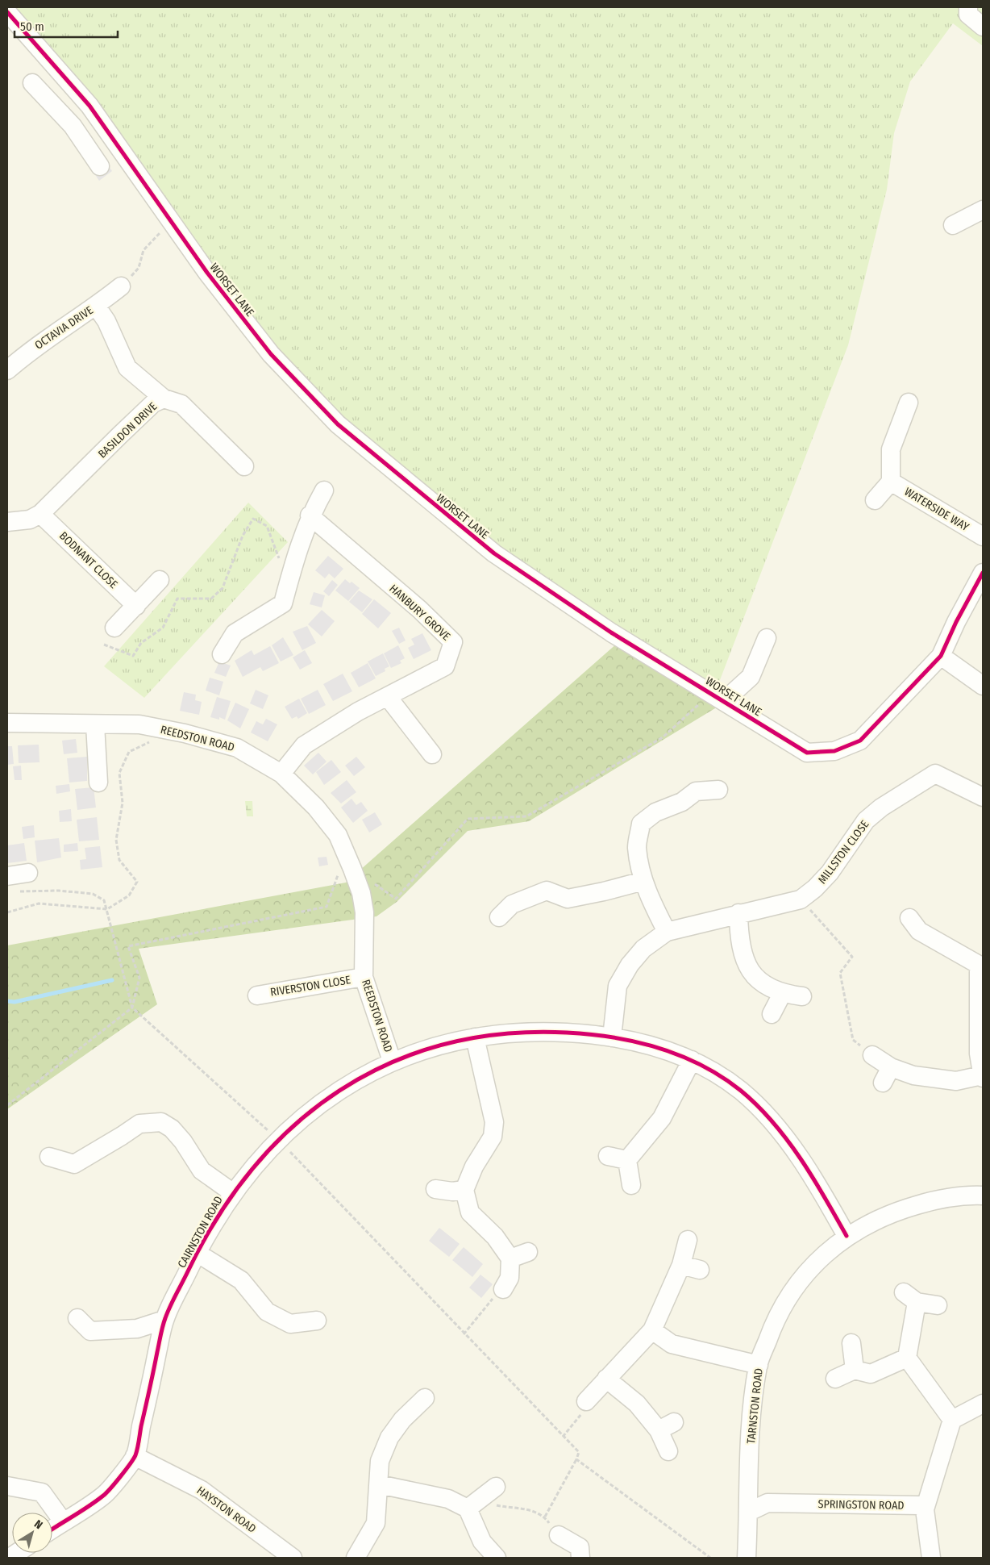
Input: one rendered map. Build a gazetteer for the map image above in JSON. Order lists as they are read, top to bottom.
{
  "streets": {
    "street": [
      "WORSET LANE",
      "OCTAVIA DRIVE",
      "BASILDON DRIVE",
      "WATERSIDE WAY",
      "BODNANT CLOSE",
      "HANBURY GROVE",
      "REEDSTON ROAD",
      "MILLSTON CLOSE",
      "RIVERSTON CLOSE",
      "CAIRNSTON ROAD",
      "TARNSTON ROAD",
      "SPRINGSTON ROAD",
      "HAYSTON ROAD"
    ]
  },
  "crossings": [
    ["BASILDON DRIVE", "BODNANT CLOSE"],
    ["HANBURY GROVE", "REEDSTON ROAD"],
    ["REEDSTON ROAD", "RIVERSTON CLOSE"],
    ["REEDSTON ROAD", "CAIRNSTON ROAD"],
    ["MILLSTON CLOSE", "CAIRNSTON ROAD"],
    ["CAIRNSTON ROAD", "TARNSTON ROAD"],
    ["CAIRNSTON ROAD", "HAYSTON ROAD"],
    ["TARNSTON ROAD", "SPRINGSTON ROAD"]
  ],
  "scale_bar": "50 m",
  "north": "top right"
}
